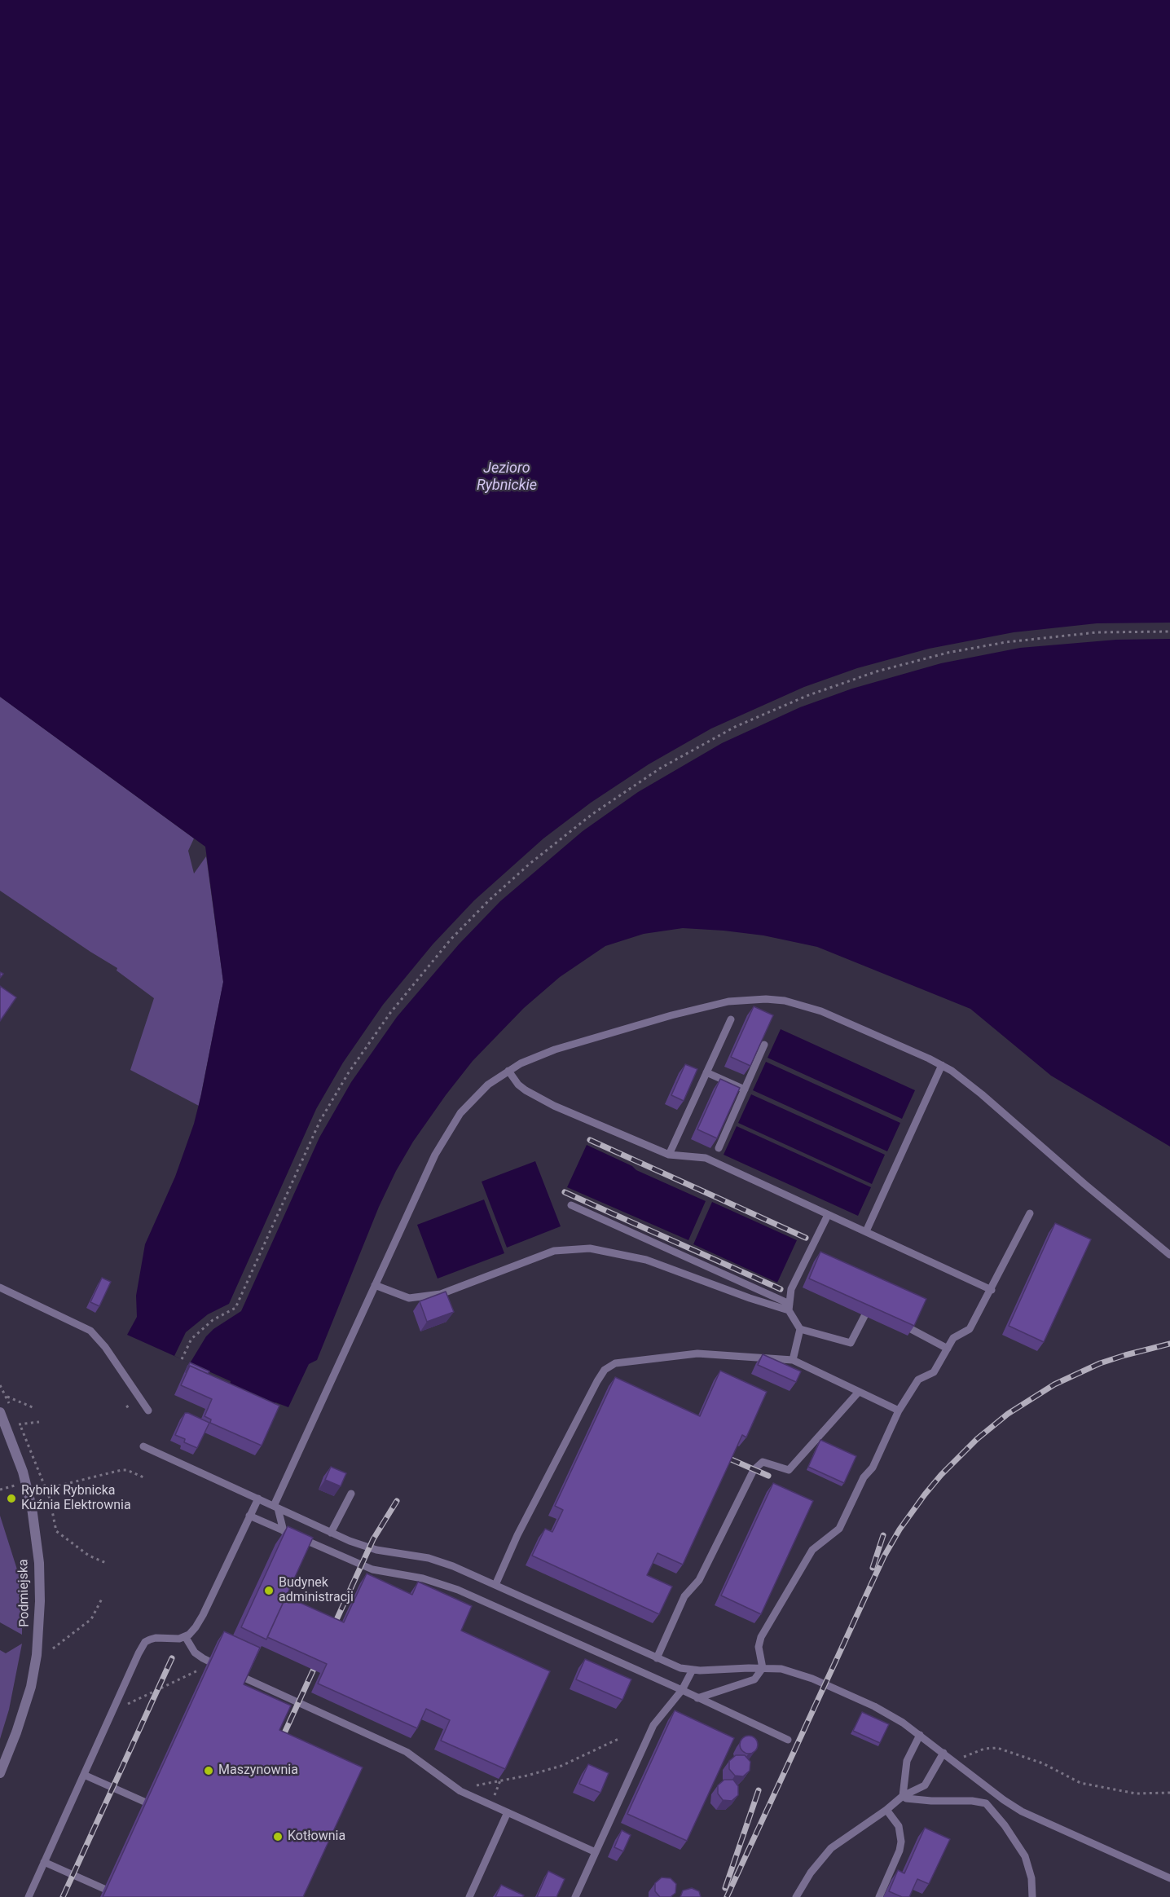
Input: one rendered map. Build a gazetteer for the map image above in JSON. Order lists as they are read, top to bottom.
{
  "streets": {
    "street": ["Podmiejska"]
  },
  "water": ["Jezioro Rybnickie"],
  "places": [
    "Rybnik Rybnicka Kuźnia Elektrownia",
    "Budynek administracji",
    "Maszynownia",
    "Kotłownia"
  ]
}
